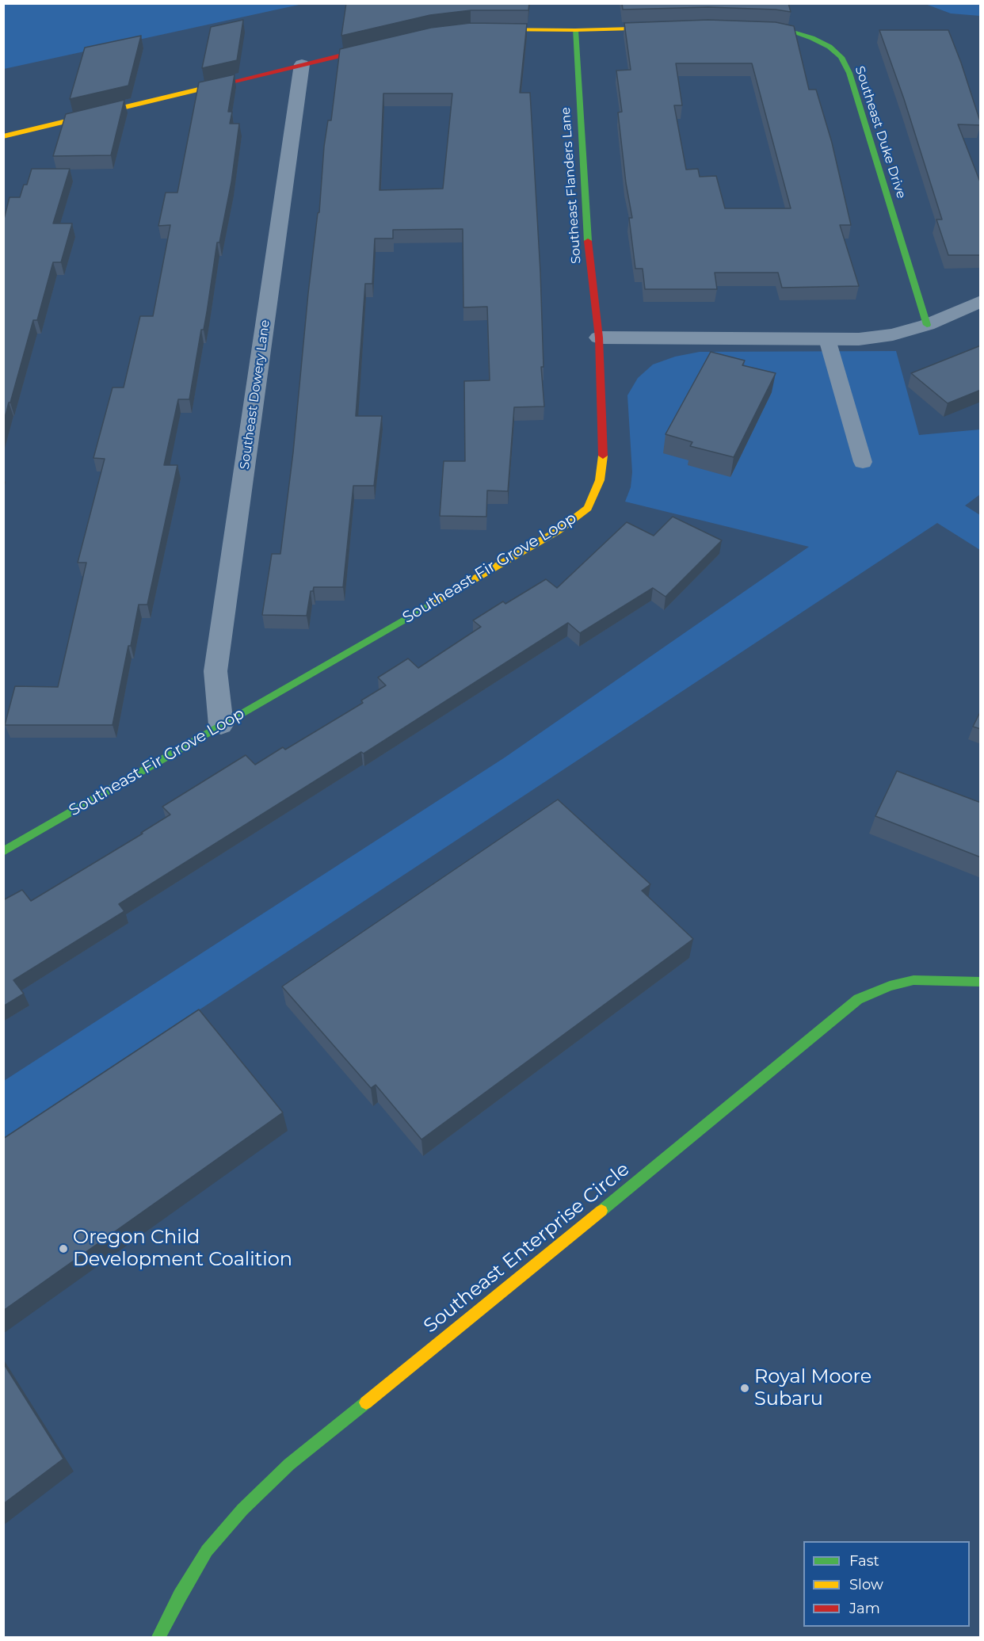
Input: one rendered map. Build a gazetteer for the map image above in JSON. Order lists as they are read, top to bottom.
{
  "streets": {
    "street": [
      "Southeast Duke Drive",
      "Southeast Flanders Lane",
      "Southeast Dowery Lane",
      "Southeast Fir Grove Loop",
      "Southeast Enterprise Circle"
    ]
  },
  "crossings": [
    ["Southeast Flanders Lane", "Southeast Fir Grove Loop"],
    ["Southeast Dowery Lane", "Southeast Fir Grove Loop"]
  ],
  "places": ["Oregon Child Development Coalition", "Royal Moore Subaru"],
  "legend": ["Fast", "Slow", "Jam"]
}
